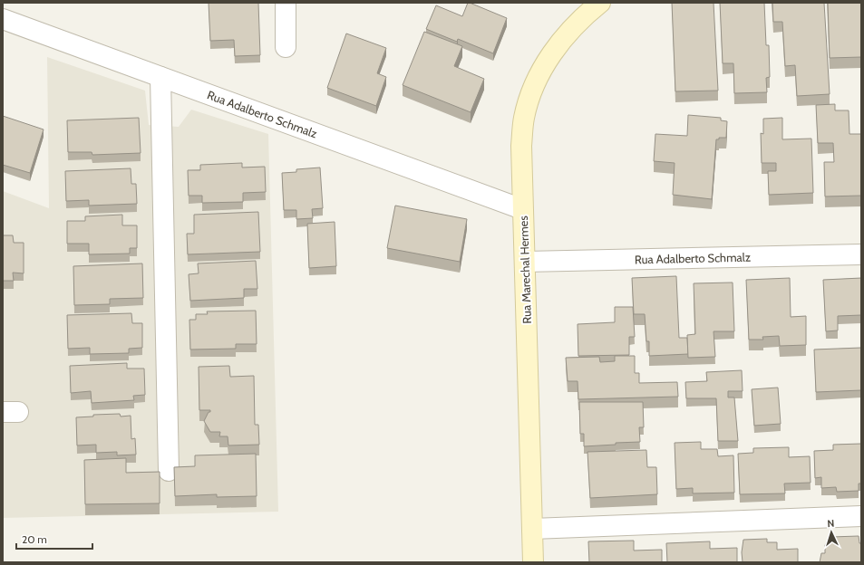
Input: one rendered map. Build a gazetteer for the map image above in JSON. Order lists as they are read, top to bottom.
{
  "streets": {
    "street": ["Rua Adalberto Schmalz", "Rua Marechal Hermes"]
  },
  "crossings": [
    ["Rua Adalberto Schmalz", "Rua Marechal Hermes"]
  ],
  "scale_bar": "20 m",
  "north": "top"
}
